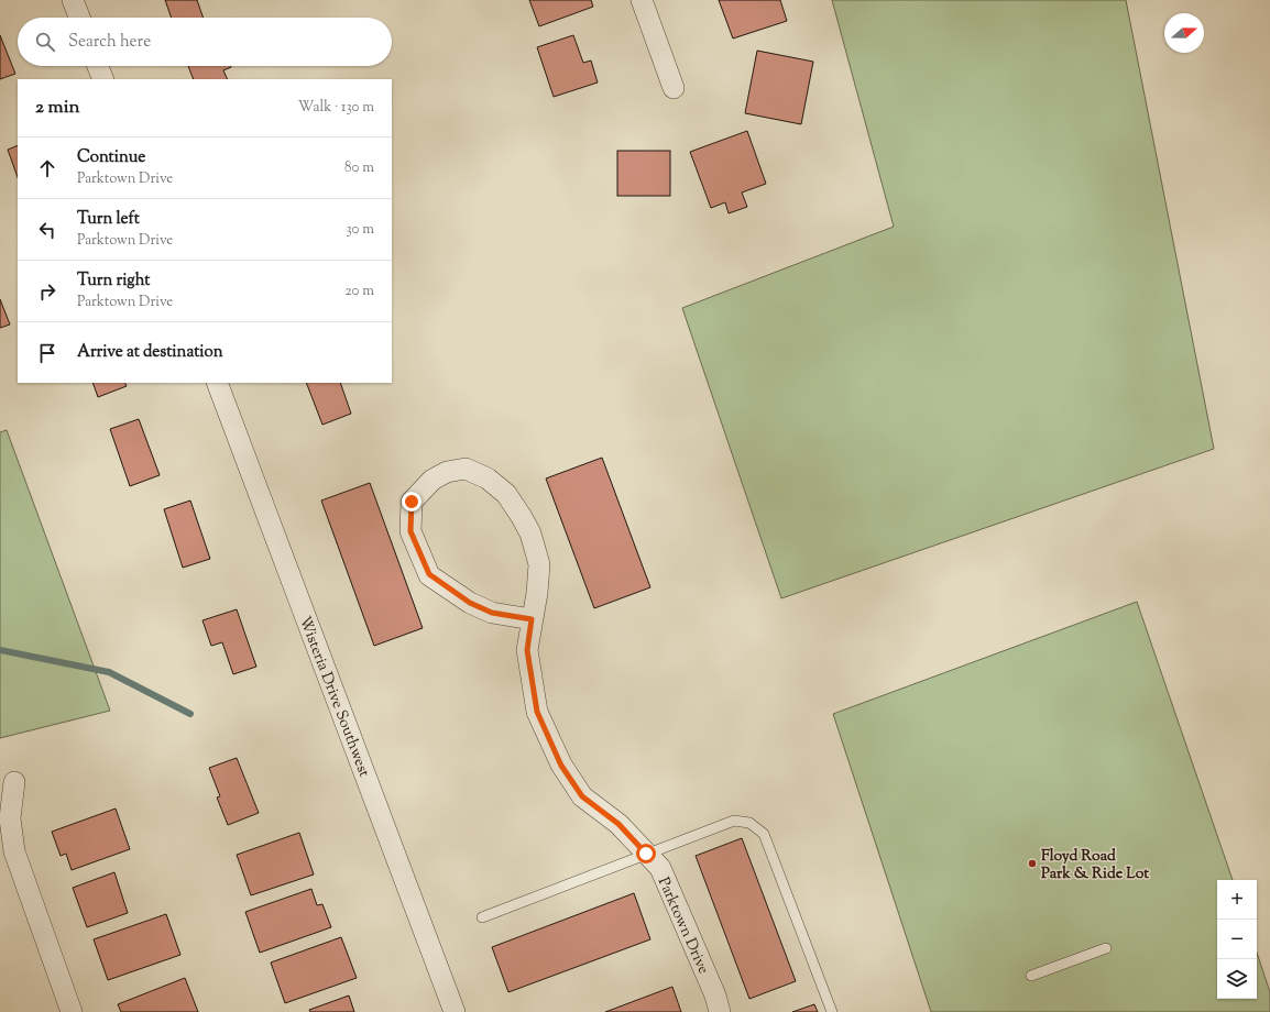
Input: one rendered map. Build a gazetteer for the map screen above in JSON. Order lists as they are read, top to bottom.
{
  "streets": {
    "street": ["Wisteria Drive Southwest", "Parktown Drive"]
  },
  "places": ["Floyd Road Park & Ride Lot"],
  "north": "right",
  "page": {
    "search": "Search here",
    "heading": ["2 min", "Walk · 130 m"],
    "list": [
      ["Continue", "Parktown Drive", "80 m"],
      ["Turn left", "Parktown Drive", "30 m"],
      ["Turn right", "Parktown Drive", "20 m"],
      "Arrive at destination"
    ],
    "map_buttons": ["+", "−"]
  }
}
